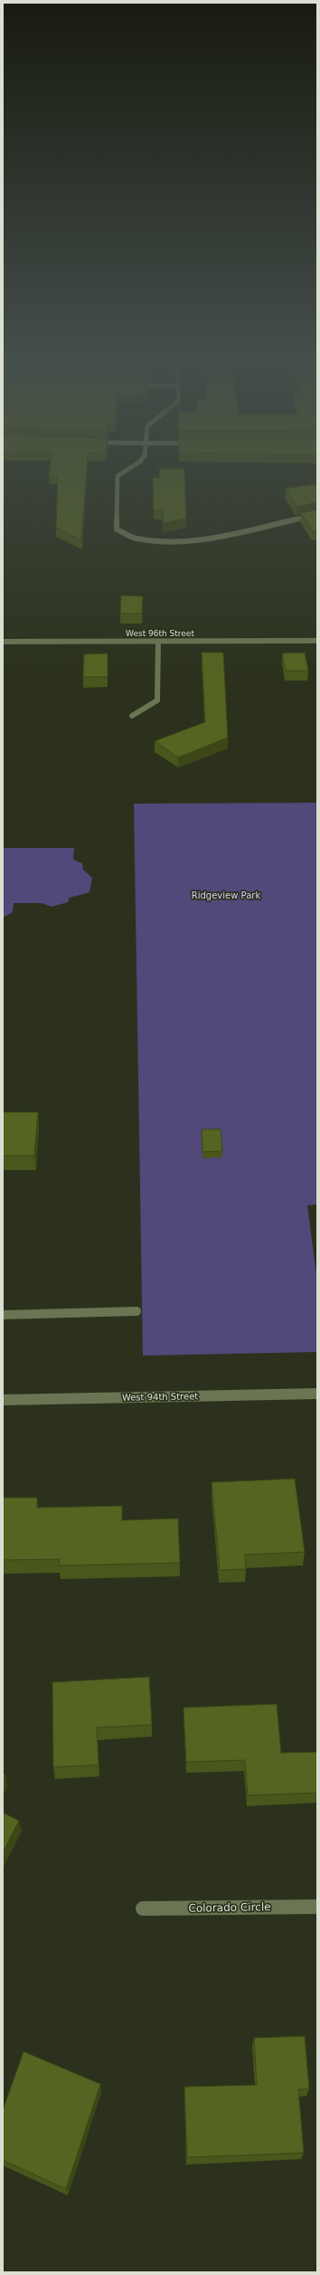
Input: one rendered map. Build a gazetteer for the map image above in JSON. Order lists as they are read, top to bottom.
{
  "streets": {
    "street": ["West 96th Street", "West 94th Street", "Colorado Circle"]
  },
  "parks": ["Ridgeview Park"]
}
